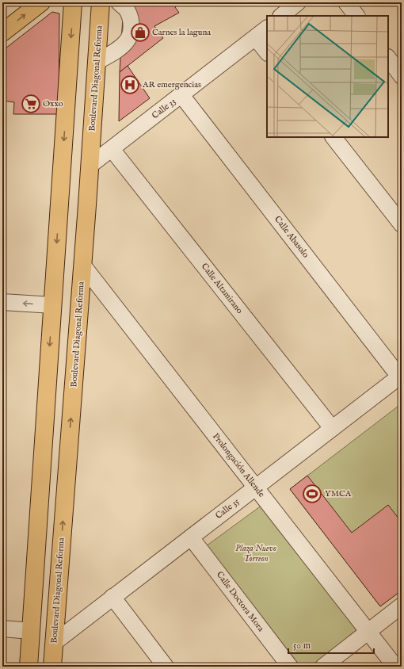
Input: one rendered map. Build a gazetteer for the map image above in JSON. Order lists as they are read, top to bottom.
{
  "streets": {
    "main road": ["Boulevard Diagonal Reforma"],
    "street": [
      "Calle 33",
      "Calle Abasolo",
      "Calle Altamirano",
      "Prolongación Allende",
      "Calle 35",
      "Calle Doctora Mora"
    ]
  },
  "crossings": [
    ["Boulevard Diagonal Reforma", "Calle 33"],
    ["Boulevard Diagonal Reforma", "Prolongación Allende"],
    ["Boulevard Diagonal Reforma", "Calle 35"],
    ["Calle 33", "Calle Abasolo"],
    ["Calle 33", "Calle Altamirano"],
    ["Calle Abasolo", "Calle 35"],
    ["Calle Altamirano", "Calle 35"],
    ["Prolongación Allende", "Calle 35"],
    ["Calle 35", "Calle Doctora Mora"]
  ],
  "parks": ["Plaza Nuevo Torreon"],
  "places": {
    "shop": ["Carnes la laguna"],
    "hospital": ["AR emergencias"],
    "supermarket": ["Oxxo"],
    "sports": ["YMCA"]
  },
  "scale_bar": "50 m"
}
